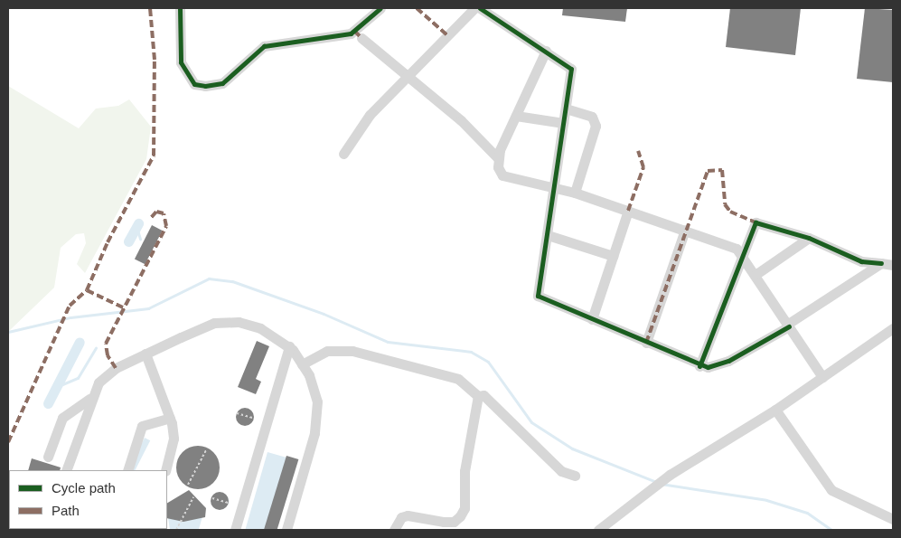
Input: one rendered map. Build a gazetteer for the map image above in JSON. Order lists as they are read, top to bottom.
{
  "legend": ["Cycle path", "Path"]
}
